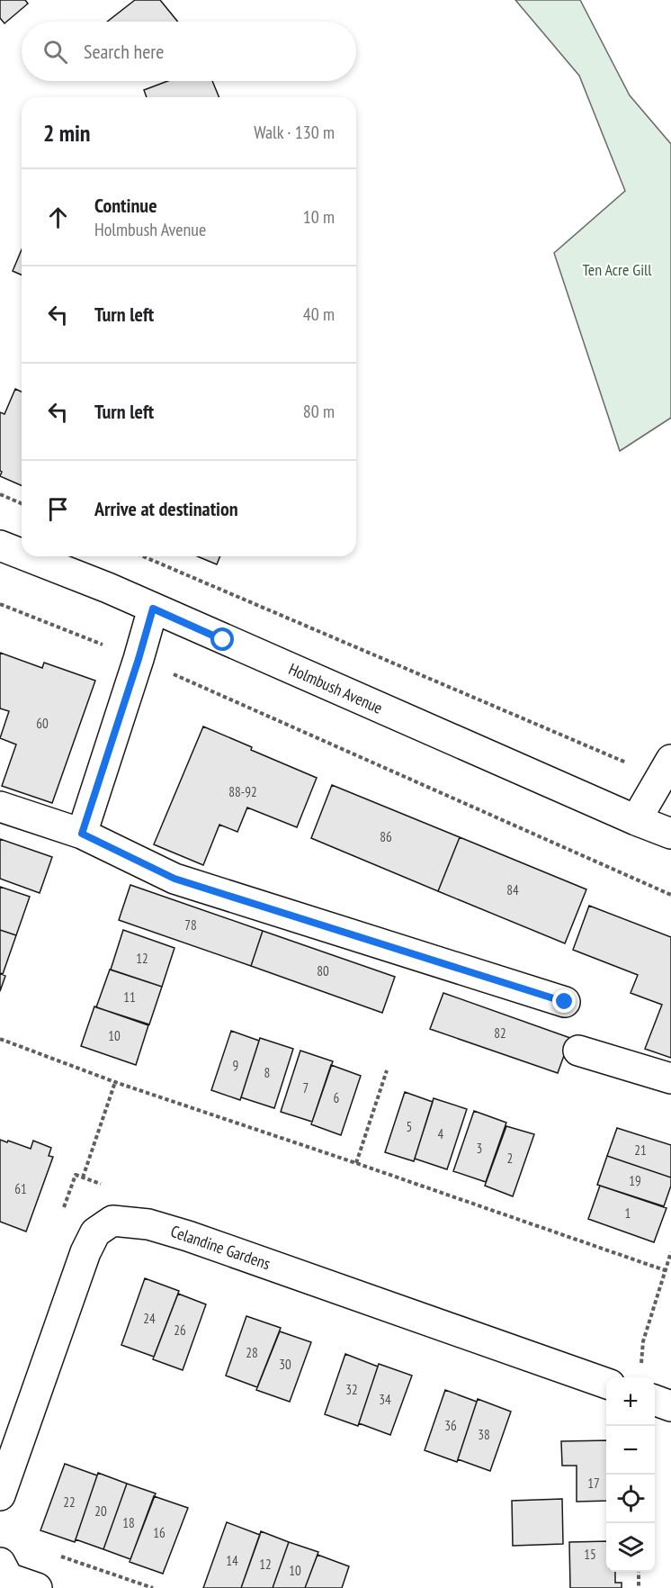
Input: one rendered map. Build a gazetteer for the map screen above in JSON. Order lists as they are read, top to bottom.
{
  "streets": {
    "street": ["Holmbush Avenue", "Celandine Gardens"]
  },
  "parks": ["Ten Acre Gill"],
  "house_numbers": [
    "60",
    "88-92",
    "86",
    "84",
    "78",
    "12",
    "80",
    "11",
    "82",
    "10",
    "9",
    "8",
    "7",
    "6",
    "5",
    "4",
    "3",
    "21",
    "2",
    "19",
    "61",
    "1",
    "24",
    "26",
    "28",
    "30",
    "32",
    "34",
    "36",
    "38",
    "17",
    "22",
    "20",
    "18",
    "16",
    "15",
    "14",
    "12",
    "10"
  ],
  "page": {
    "search": "Search here",
    "heading": ["2 min", "Walk · 130 m"],
    "list": [
      ["Continue", "Holmbush Avenue", "10 m"],
      ["Turn left", "40 m"],
      ["Turn left", "80 m"],
      "Arrive at destination"
    ],
    "map_buttons": ["+", "−"]
  }
}
